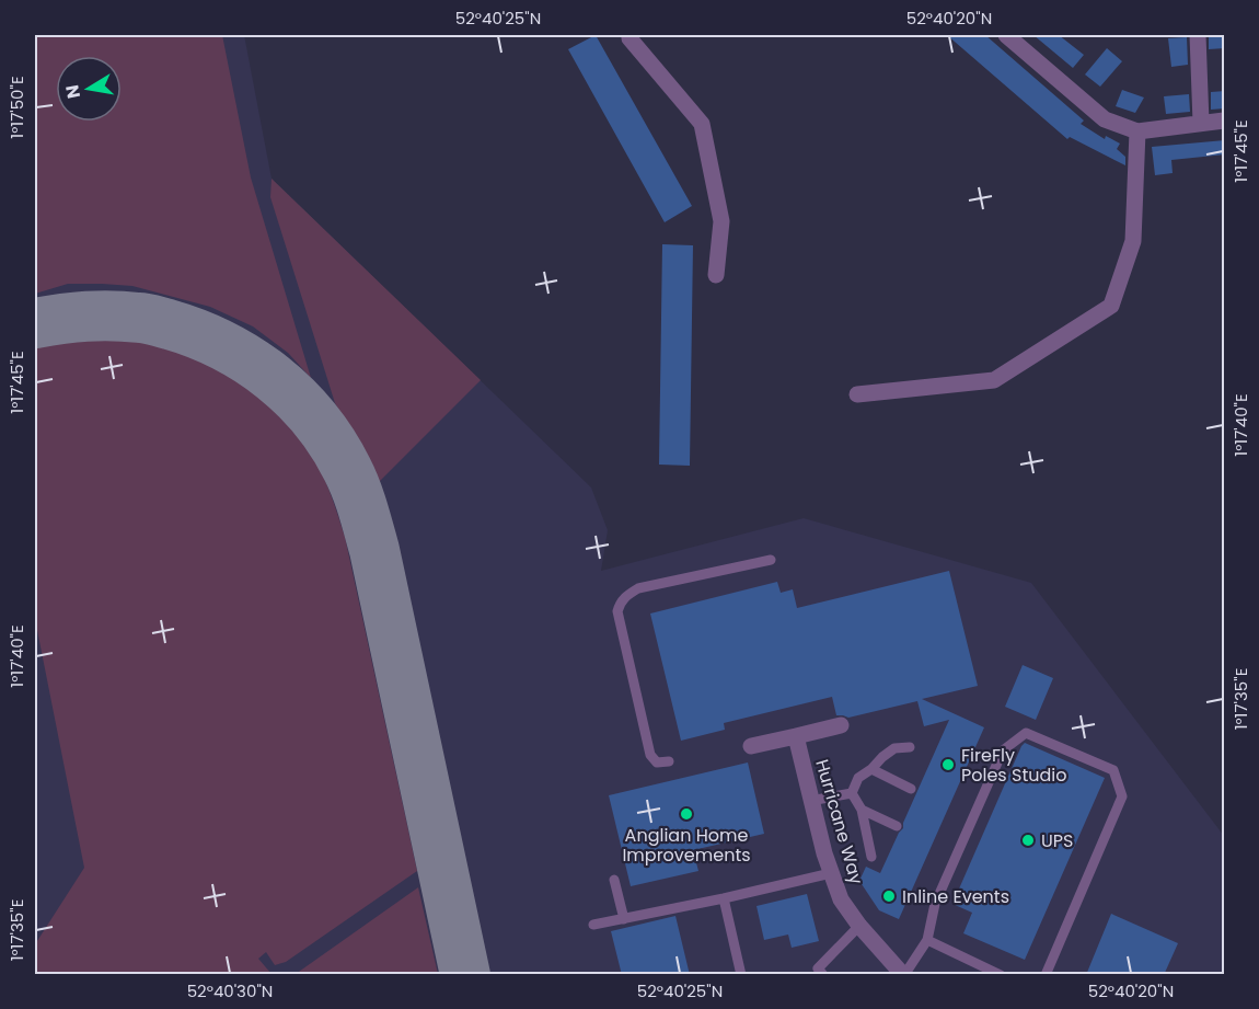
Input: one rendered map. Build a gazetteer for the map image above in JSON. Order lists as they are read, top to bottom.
{
  "streets": {
    "street": ["Hurricane Way"]
  },
  "places": [
    "FireFly Poles Studio",
    "Anglian Home Improvements",
    "UPS",
    "Inline Events"
  ],
  "north": "left",
  "coordinates": [
    "52°40'25\"N",
    "52°40'20\"N",
    "1°17'50\"E",
    "1°17'45\"E",
    "1°17'40\"E",
    "1°17'35\"E",
    "52°40'30\"N"
  ]
}
